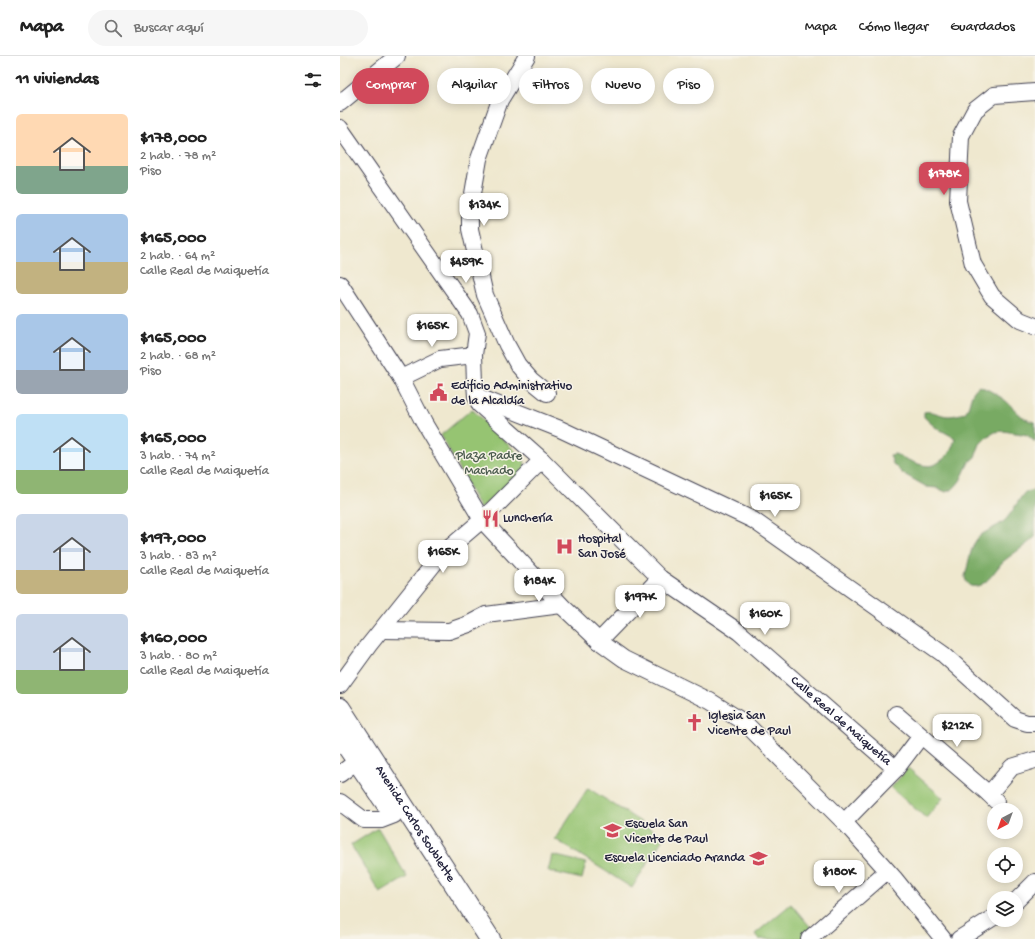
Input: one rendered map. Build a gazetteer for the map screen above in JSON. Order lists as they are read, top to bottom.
{
  "streets": {
    "main road": ["Avenida Carlos Soublette"],
    "street": ["Calle Real de Maiquetía"]
  },
  "parks": ["Plaza Padre Machado"],
  "places": {
    "public building": ["Edificio Administrativo de la Alcaldía"],
    "restaurant": ["Lunchería"],
    "hospital": ["Hospital San José"],
    "church": ["Iglesia San Vicente de Paul"],
    "school or university": ["Escuela San Vicente de Paul", "Escuela Licenciado Aranda"]
  },
  "north": "bottom left",
  "page": {
    "header": "Mapa",
    "search": "Buscar aquí",
    "nav": ["Mapa", "Cómo llegar", "Guardados"],
    "heading": "11 viviendas",
    "chip": [
      "Comprar",
      "Alquilar",
      "Filtros",
      "Nuevo",
      "Piso"
    ],
    "list": [
      {
        "name": "$178,000",
        "note": "2 hab. · 78 m² · Piso"
      },
      {
        "name": "$165,000",
        "note": "2 hab. · 64 m² · Calle Real de Maiquetía"
      },
      {
        "name": "$165,000",
        "note": "2 hab. · 68 m² · Piso"
      },
      {
        "name": "$165,000",
        "note": "3 hab. · 74 m² · Calle Real de Maiquetía"
      },
      {
        "name": "$197,000",
        "note": "3 hab. · 83 m² · Calle Real de Maiquetía"
      },
      {
        "name": "$160,000",
        "note": "3 hab. · 80 m² · Calle Real de Maiquetía"
      }
    ],
    "price": [
      "$178K",
      "$134K",
      "$459K",
      "$165K",
      "$165K",
      "$165K",
      "$184K",
      "$197K",
      "$160K",
      "$212K",
      "$180K"
    ]
  }
}
